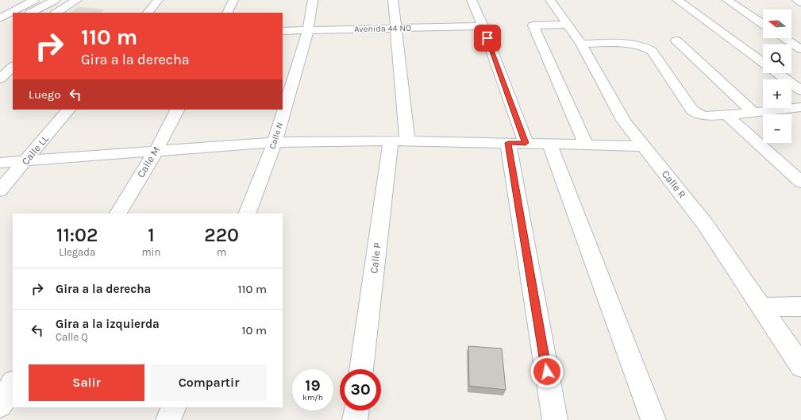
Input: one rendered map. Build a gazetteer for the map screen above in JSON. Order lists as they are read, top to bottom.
{
  "streets": {
    "street": [
      "Avenida 44 NO",
      "Calle N",
      "Calle LL",
      "Calle M",
      "Calle R",
      "Calle P"
    ]
  },
  "crossings": [
    ["Avenida 44 NO", "Calle N"],
    ["Avenida 44 NO", "Calle P"]
  ],
  "north": "left",
  "page": {
    "map_buttons": ["+", "−"],
    "turn": ["110 m", "Gira a la derecha"],
    "then": "Luego",
    "eta": [
      "11:02",
      "Llegada",
      "1",
      "min",
      "220",
      "m"
    ],
    "list": [
      {
        "name": "Gira a la derecha",
        "value": "110 m"
      },
      {
        "name": "Gira a la izquierda",
        "note": "Calle Q",
        "value": "10 m"
      }
    ],
    "buttons": ["Salir", "Compartir"],
    "speed": "19 km/h",
    "limit": "30"
  }
}
